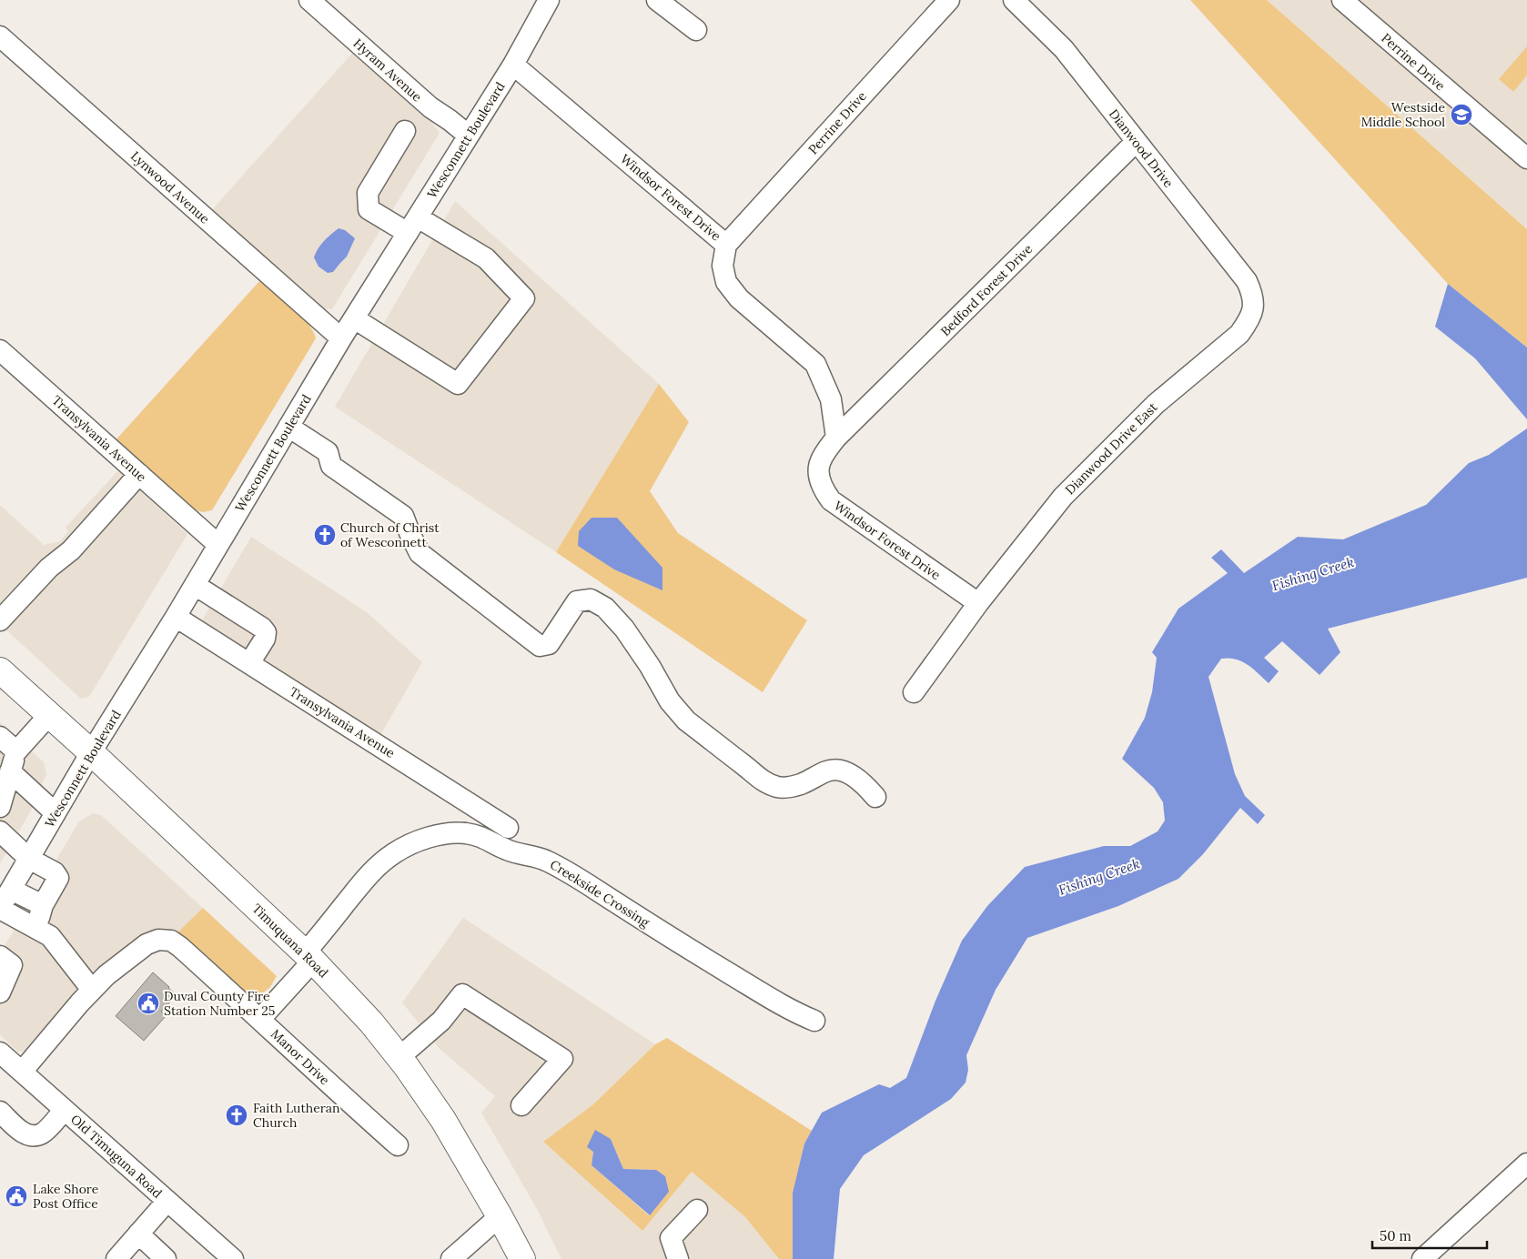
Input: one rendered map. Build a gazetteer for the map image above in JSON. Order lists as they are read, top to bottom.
{
  "streets": {
    "main road": ["Timuquana Road"],
    "street": [
      "Perrine Drive",
      "Hyram Avenue",
      "Wesconnett Boulevard",
      "Dianwood Drive",
      "Lynwood Avenue",
      "Windsor Forest Drive",
      "Bedford Forest Drive",
      "Transylvania Avenue",
      "Dianwood Drive East",
      "Creekside Crossing",
      "Manor Drive",
      "Old Timuguna Road"
    ]
  },
  "crossings": [
    ["Perrine Drive", "Windsor Forest Drive"],
    ["Hyram Avenue", "Wesconnett Boulevard"],
    ["Wesconnett Boulevard", "Lynwood Avenue"],
    ["Wesconnett Boulevard", "Windsor Forest Drive"],
    ["Wesconnett Boulevard", "Transylvania Avenue"],
    ["Wesconnett Boulevard", "Timuquana Road"],
    ["Dianwood Drive", "Bedford Forest Drive"],
    ["Dianwood Drive", "Dianwood Drive East"],
    ["Windsor Forest Drive", "Bedford Forest Drive"],
    ["Windsor Forest Drive", "Dianwood Drive East"],
    ["Creekside Crossing", "Timuquana Road"],
    ["Creekside Crossing", "Manor Drive"],
    ["Manor Drive", "Old Timuguna Road"]
  ],
  "water": ["Fishing Creek"],
  "places": {
    "school or university": ["Westside Middle School"],
    "church": ["Church of Christ of Wesconnett", "Faith Lutheran Church"],
    "public building": ["Duval County Fire Station Number 25", "Lake Shore Post Office"]
  },
  "scale_bar": "50 m"
}
